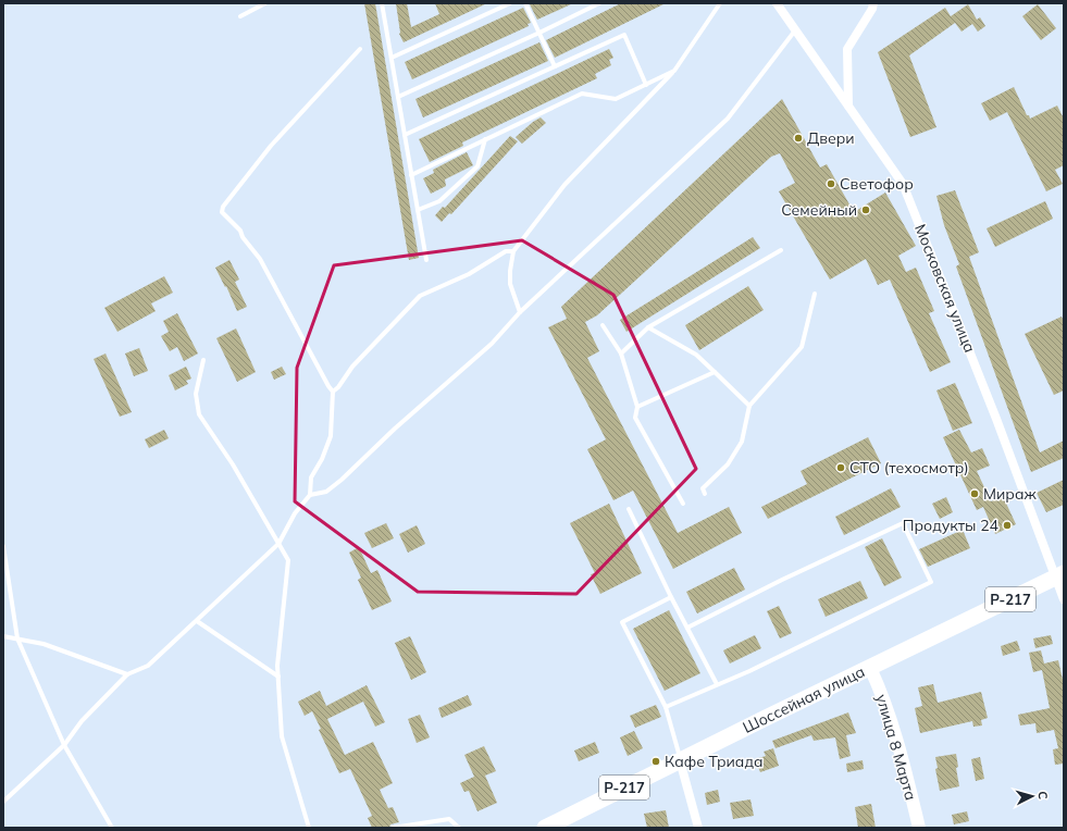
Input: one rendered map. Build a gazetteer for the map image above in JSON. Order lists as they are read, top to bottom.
{
  "streets": {
    "highway": ["Р-217", "Шоссейная улица"],
    "main road": ["улица 8 Марта"],
    "street": ["Московская улица"]
  },
  "crossings": [
    ["Московская улица", "Шоссейная улица"],
    ["Шоссейная улица", "улица 8 Марта"]
  ],
  "places": [
    "Двери",
    "Светофор",
    "Семейный",
    "СТО (техосмотр)",
    "Мираж",
    "Продукты 24",
    "Кафе Триада"
  ],
  "north": "right"
}
